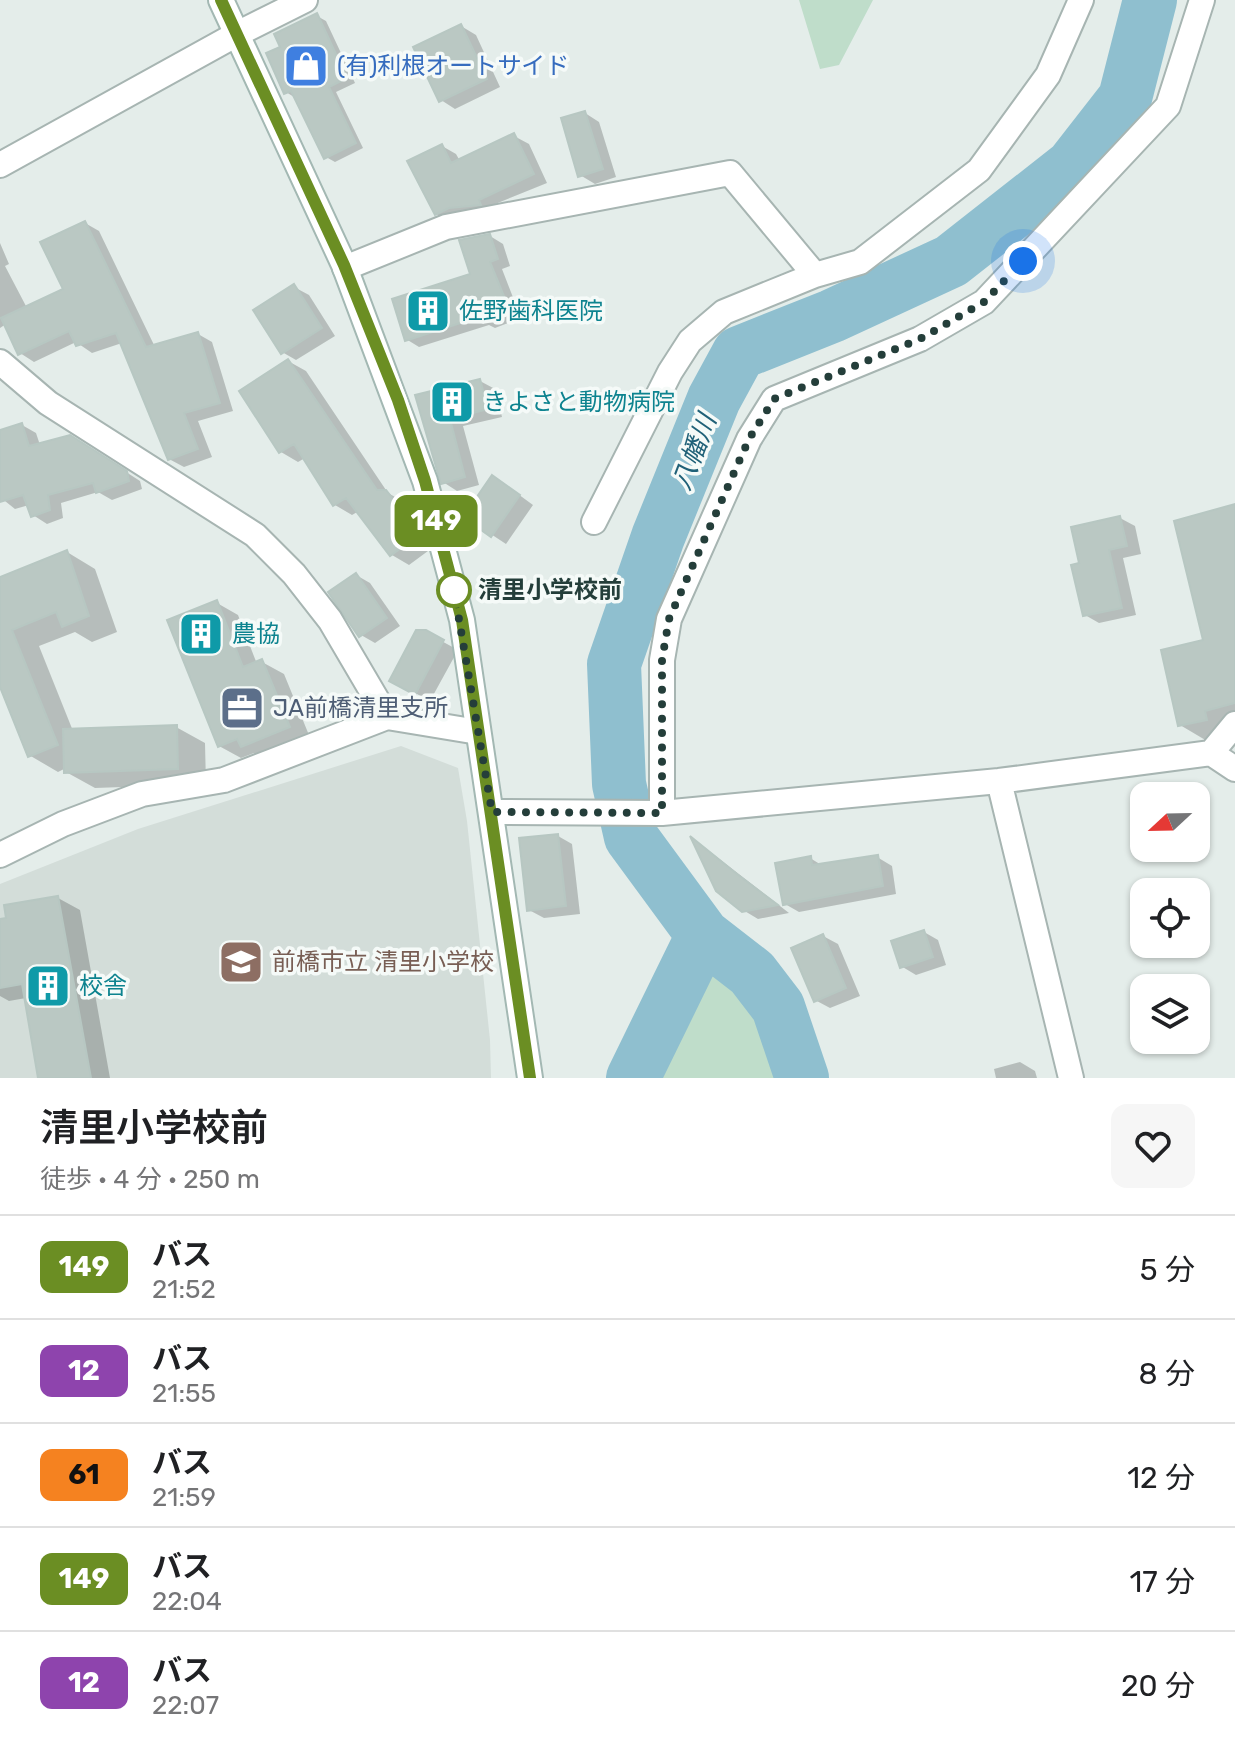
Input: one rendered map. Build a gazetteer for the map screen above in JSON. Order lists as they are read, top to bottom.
{
  "water": ["八幡川"],
  "places": {
    "shop": ["(有)利根オートサイド"],
    "building": [
      "佐野歯科医院",
      "きよさと動物病院",
      "農協",
      "校舎"
    ],
    "other": ["清里小学校前"],
    "office": ["JA前橋清里支所"],
    "school or university": ["前橋市立 清里小学校"]
  },
  "lines": ["bus line 149"],
  "north": "left",
  "page": {
    "on_map": "149",
    "heading": ["清里小学校前", "徒歩 · 4 分 · 250 m"],
    "list": [
      {
        "mark": "149",
        "name": "バス",
        "note": "21:52",
        "value": "5 分"
      },
      {
        "mark": "12",
        "name": "バス",
        "note": "21:55",
        "value": "8 分"
      },
      {
        "mark": "61",
        "name": "バス",
        "note": "21:59",
        "value": "12 分"
      },
      {
        "mark": "149",
        "name": "バス",
        "note": "22:04",
        "value": "17 分"
      },
      {
        "mark": "12",
        "name": "バス",
        "note": "22:07",
        "value": "20 分"
      }
    ]
  }
}
